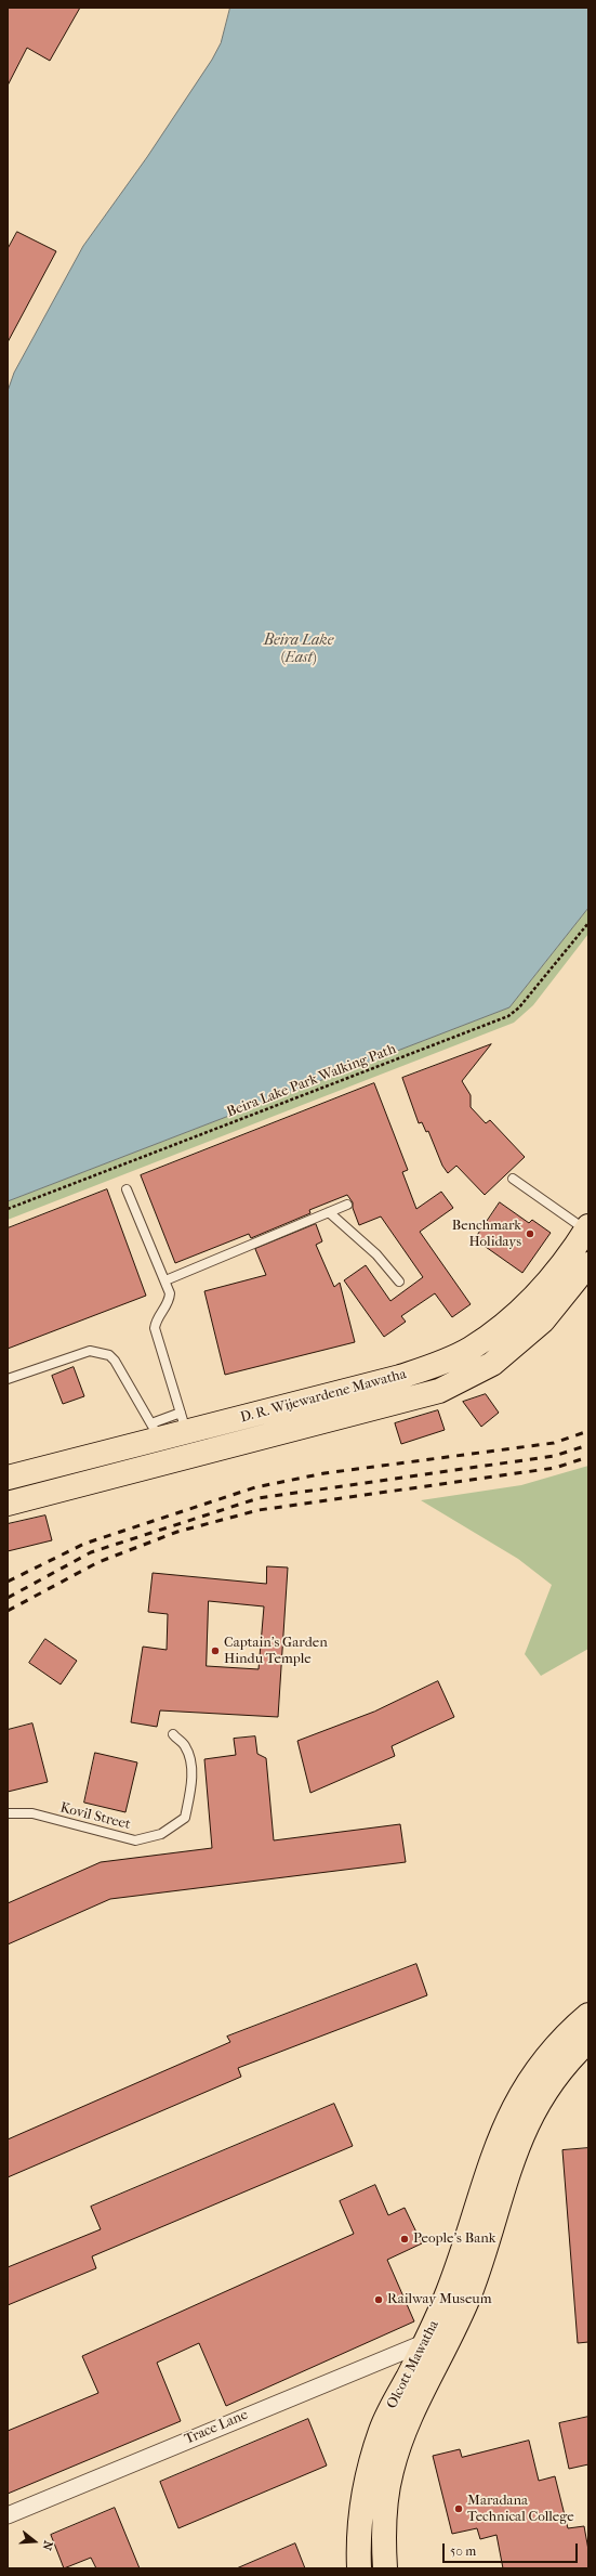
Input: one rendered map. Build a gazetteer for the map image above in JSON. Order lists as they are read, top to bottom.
{
  "streets": {
    "main road": ["D. R. Wijewardene Mawatha", "Olcott Mawatha"],
    "street": ["Trace Lane"],
    "lane": ["Kovil Street"],
    "path": ["Beira Lake Park Walking Path"]
  },
  "crossings": [
    ["Olcott Mawatha", "Trace Lane"]
  ],
  "water": ["Beira Lake (East)"],
  "places": [
    "Benchmark Holidays",
    "Captain's Garden Hindu Temple",
    "People's Bank",
    "Railway Museum",
    "Maradana Technical College"
  ],
  "scale_bar": "50 m",
  "north": "right"
}
